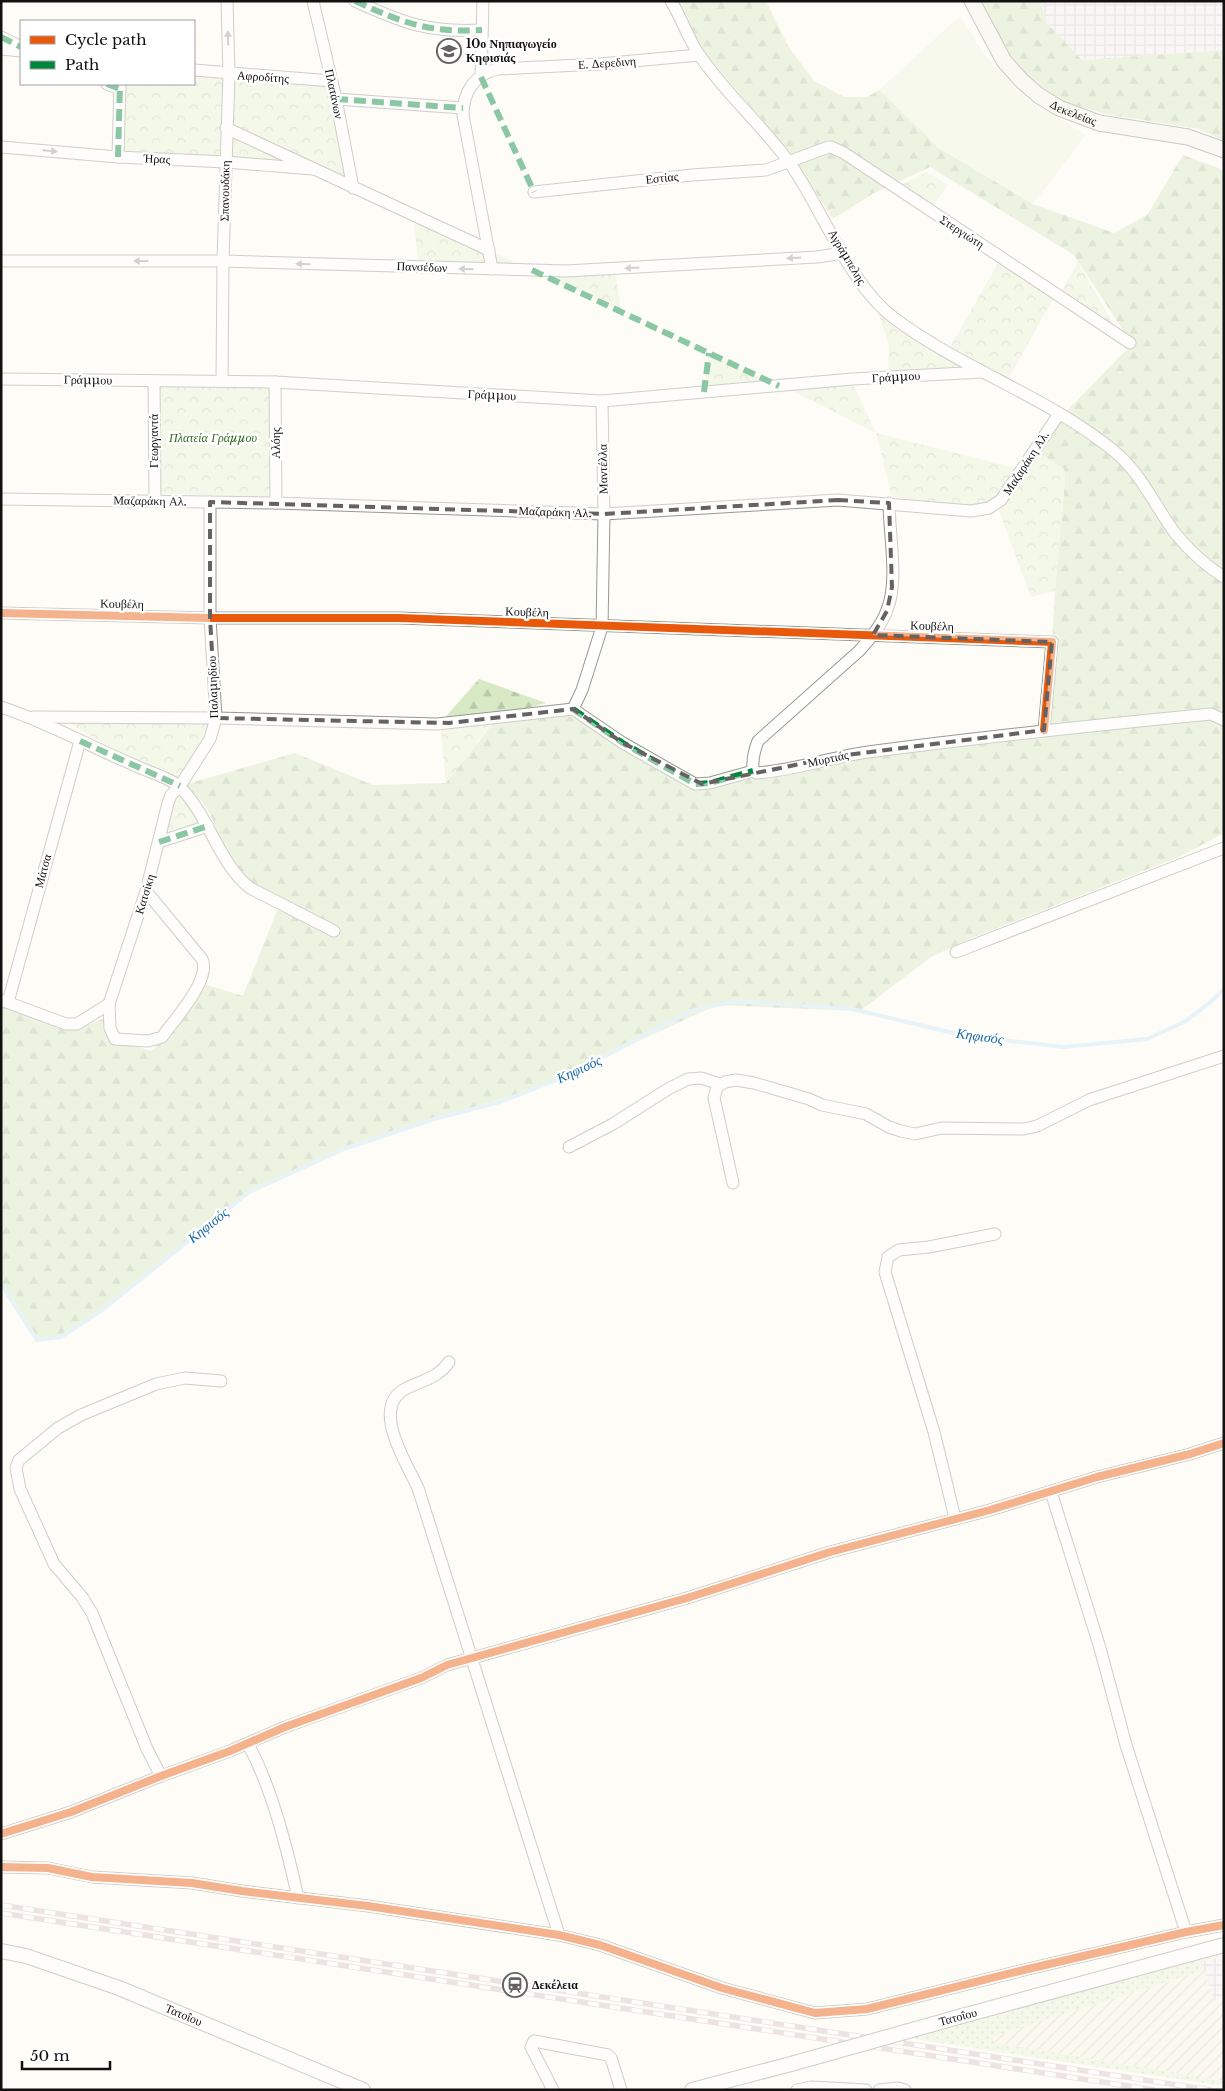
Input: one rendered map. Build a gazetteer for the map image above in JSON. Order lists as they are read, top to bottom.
{
  "streets": {
    "main road": ["Δεκελείας"],
    "street": [
      "Ε. Δερεδινη",
      "Αφροδίτης",
      "Πλατάνων",
      "Ήρας",
      "Εστίας",
      "Σπανουδάκη",
      "Στεργιώτη",
      "Αγράμπελης",
      "Πανσέδων",
      "Γράμμου",
      "Γεωργαντά",
      "Αλόης",
      "Μαζαράκη Αλ.",
      "Μαντέλλα",
      "Κουβέλη",
      "Παλαμηδίου",
      "Μυρτιάς",
      "Μάτσα",
      "Κατσίκη",
      "Τατοΐου"
    ]
  },
  "crossings": [
    ["Ε. Δερεδινη", "Αγράμπελης"],
    ["Αφροδίτης", "Πλατάνων"],
    ["Αφροδίτης", "Σπανουδάκη"],
    ["Πλατάνων", "Ήρας"],
    ["Ήρας", "Σπανουδάκη"],
    ["Εστίας", "Στεργιώτη"],
    ["Εστίας", "Αγράμπελης"],
    ["Σπανουδάκη", "Πανσέδων"],
    ["Σπανουδάκη", "Γράμμου"],
    ["Στεργιώτη", "Αγράμπελης"],
    ["Αγράμπελης", "Πανσέδων"],
    ["Αγράμπελης", "Γράμμου"],
    ["Αγράμπελης", "Μαζαράκη Αλ."],
    ["Γράμμου", "Γεωργαντά"],
    ["Γράμμου", "Αλόης"],
    ["Γράμμου", "Μαντέλλα"],
    ["Γεωργαντά", "Μαζαράκη Αλ."],
    ["Αλόης", "Μαζαράκη Αλ."],
    ["Μαζαράκη Αλ.", "Μαντέλλα"],
    ["Μαζαράκη Αλ.", "Παλαμηδίου"],
    ["Μαντέλλα", "Κουβέλη"],
    ["Μαντέλλα", "Μυρτιάς"],
    ["Κουβέλη", "Παλαμηδίου"],
    ["Κουβέλη", "Μυρτιάς"],
    ["Παλαμηδίου", "Κατσίκη"]
  ],
  "one_way": ["Πανσέδων"],
  "water": ["Κηφισός"],
  "parks": ["Πλατεία Γράμμου"],
  "places": {
    "school or university": ["10ο Νηπιαγωγείο Κηφισιάς"],
    "station": ["Δεκέλεια"]
  },
  "legend": ["Cycle path", "Path"],
  "scale_bar": "50 m"
}
